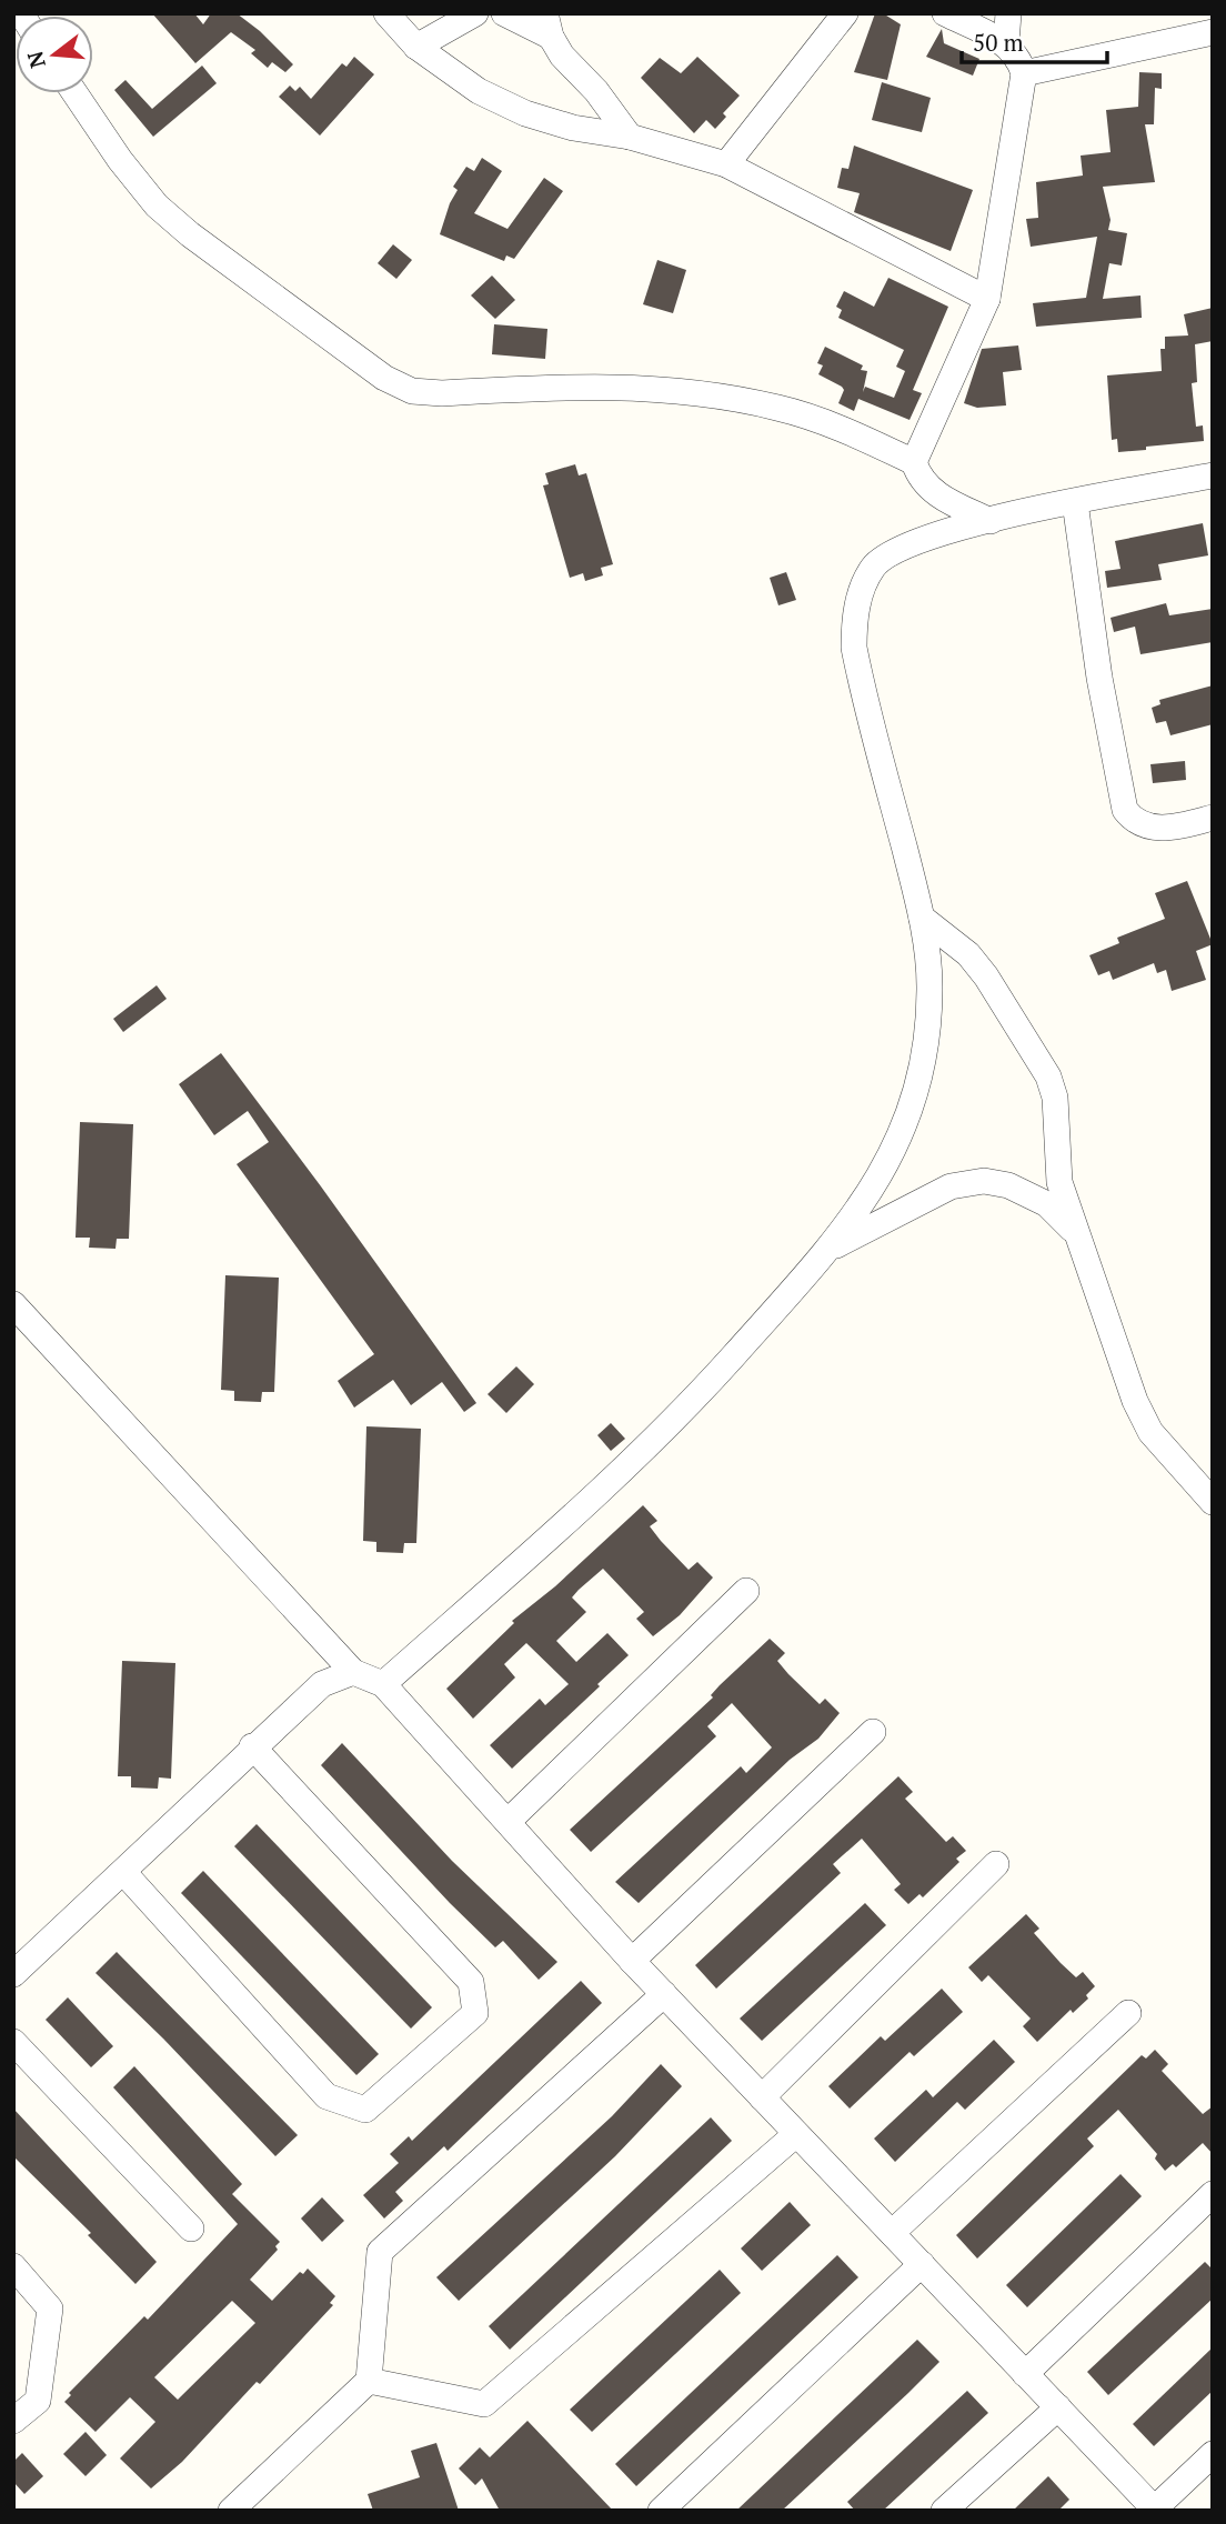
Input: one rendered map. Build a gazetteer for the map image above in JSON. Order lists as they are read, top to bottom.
{
  "scale_bar": "50 m",
  "north": "left"
}
